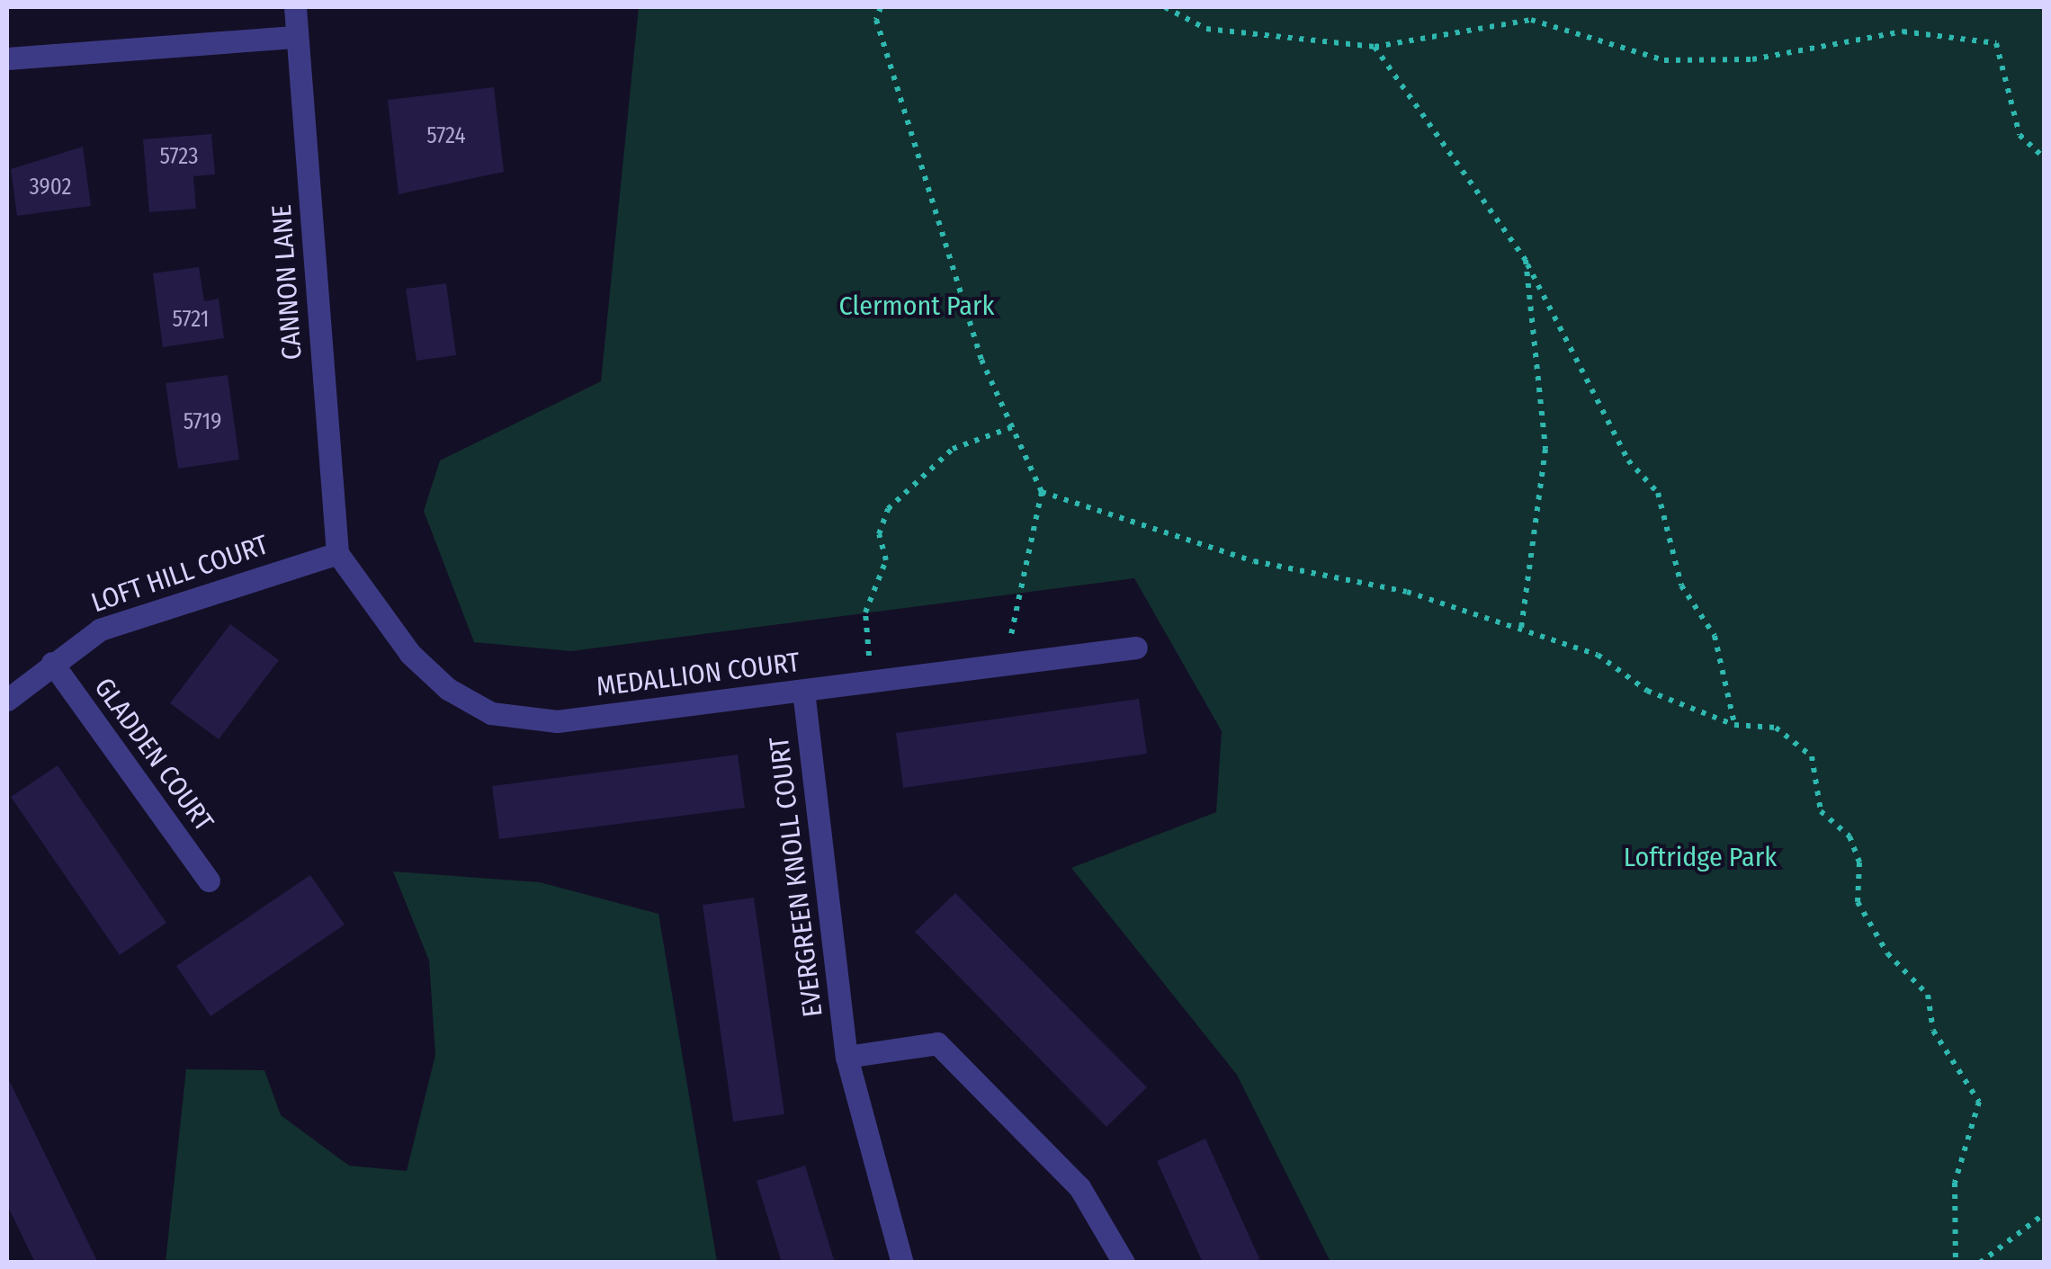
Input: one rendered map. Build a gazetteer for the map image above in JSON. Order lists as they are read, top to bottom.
{
  "streets": {
    "street": [
      "CANNON LANE",
      "LOFT HILL COURT",
      "MEDALLION COURT",
      "GLADDEN COURT",
      "EVERGREEN KNOLL COURT"
    ]
  },
  "crossings": [
    ["CANNON LANE", "LOFT HILL COURT"],
    ["CANNON LANE", "MEDALLION COURT"],
    ["LOFT HILL COURT", "MEDALLION COURT"],
    ["LOFT HILL COURT", "GLADDEN COURT"],
    ["MEDALLION COURT", "EVERGREEN KNOLL COURT"]
  ],
  "parks": ["Clermont Park", "Loftridge Park"],
  "house_numbers": [
    "5724",
    "5723",
    "3902",
    "5721",
    "5719"
  ]
}
